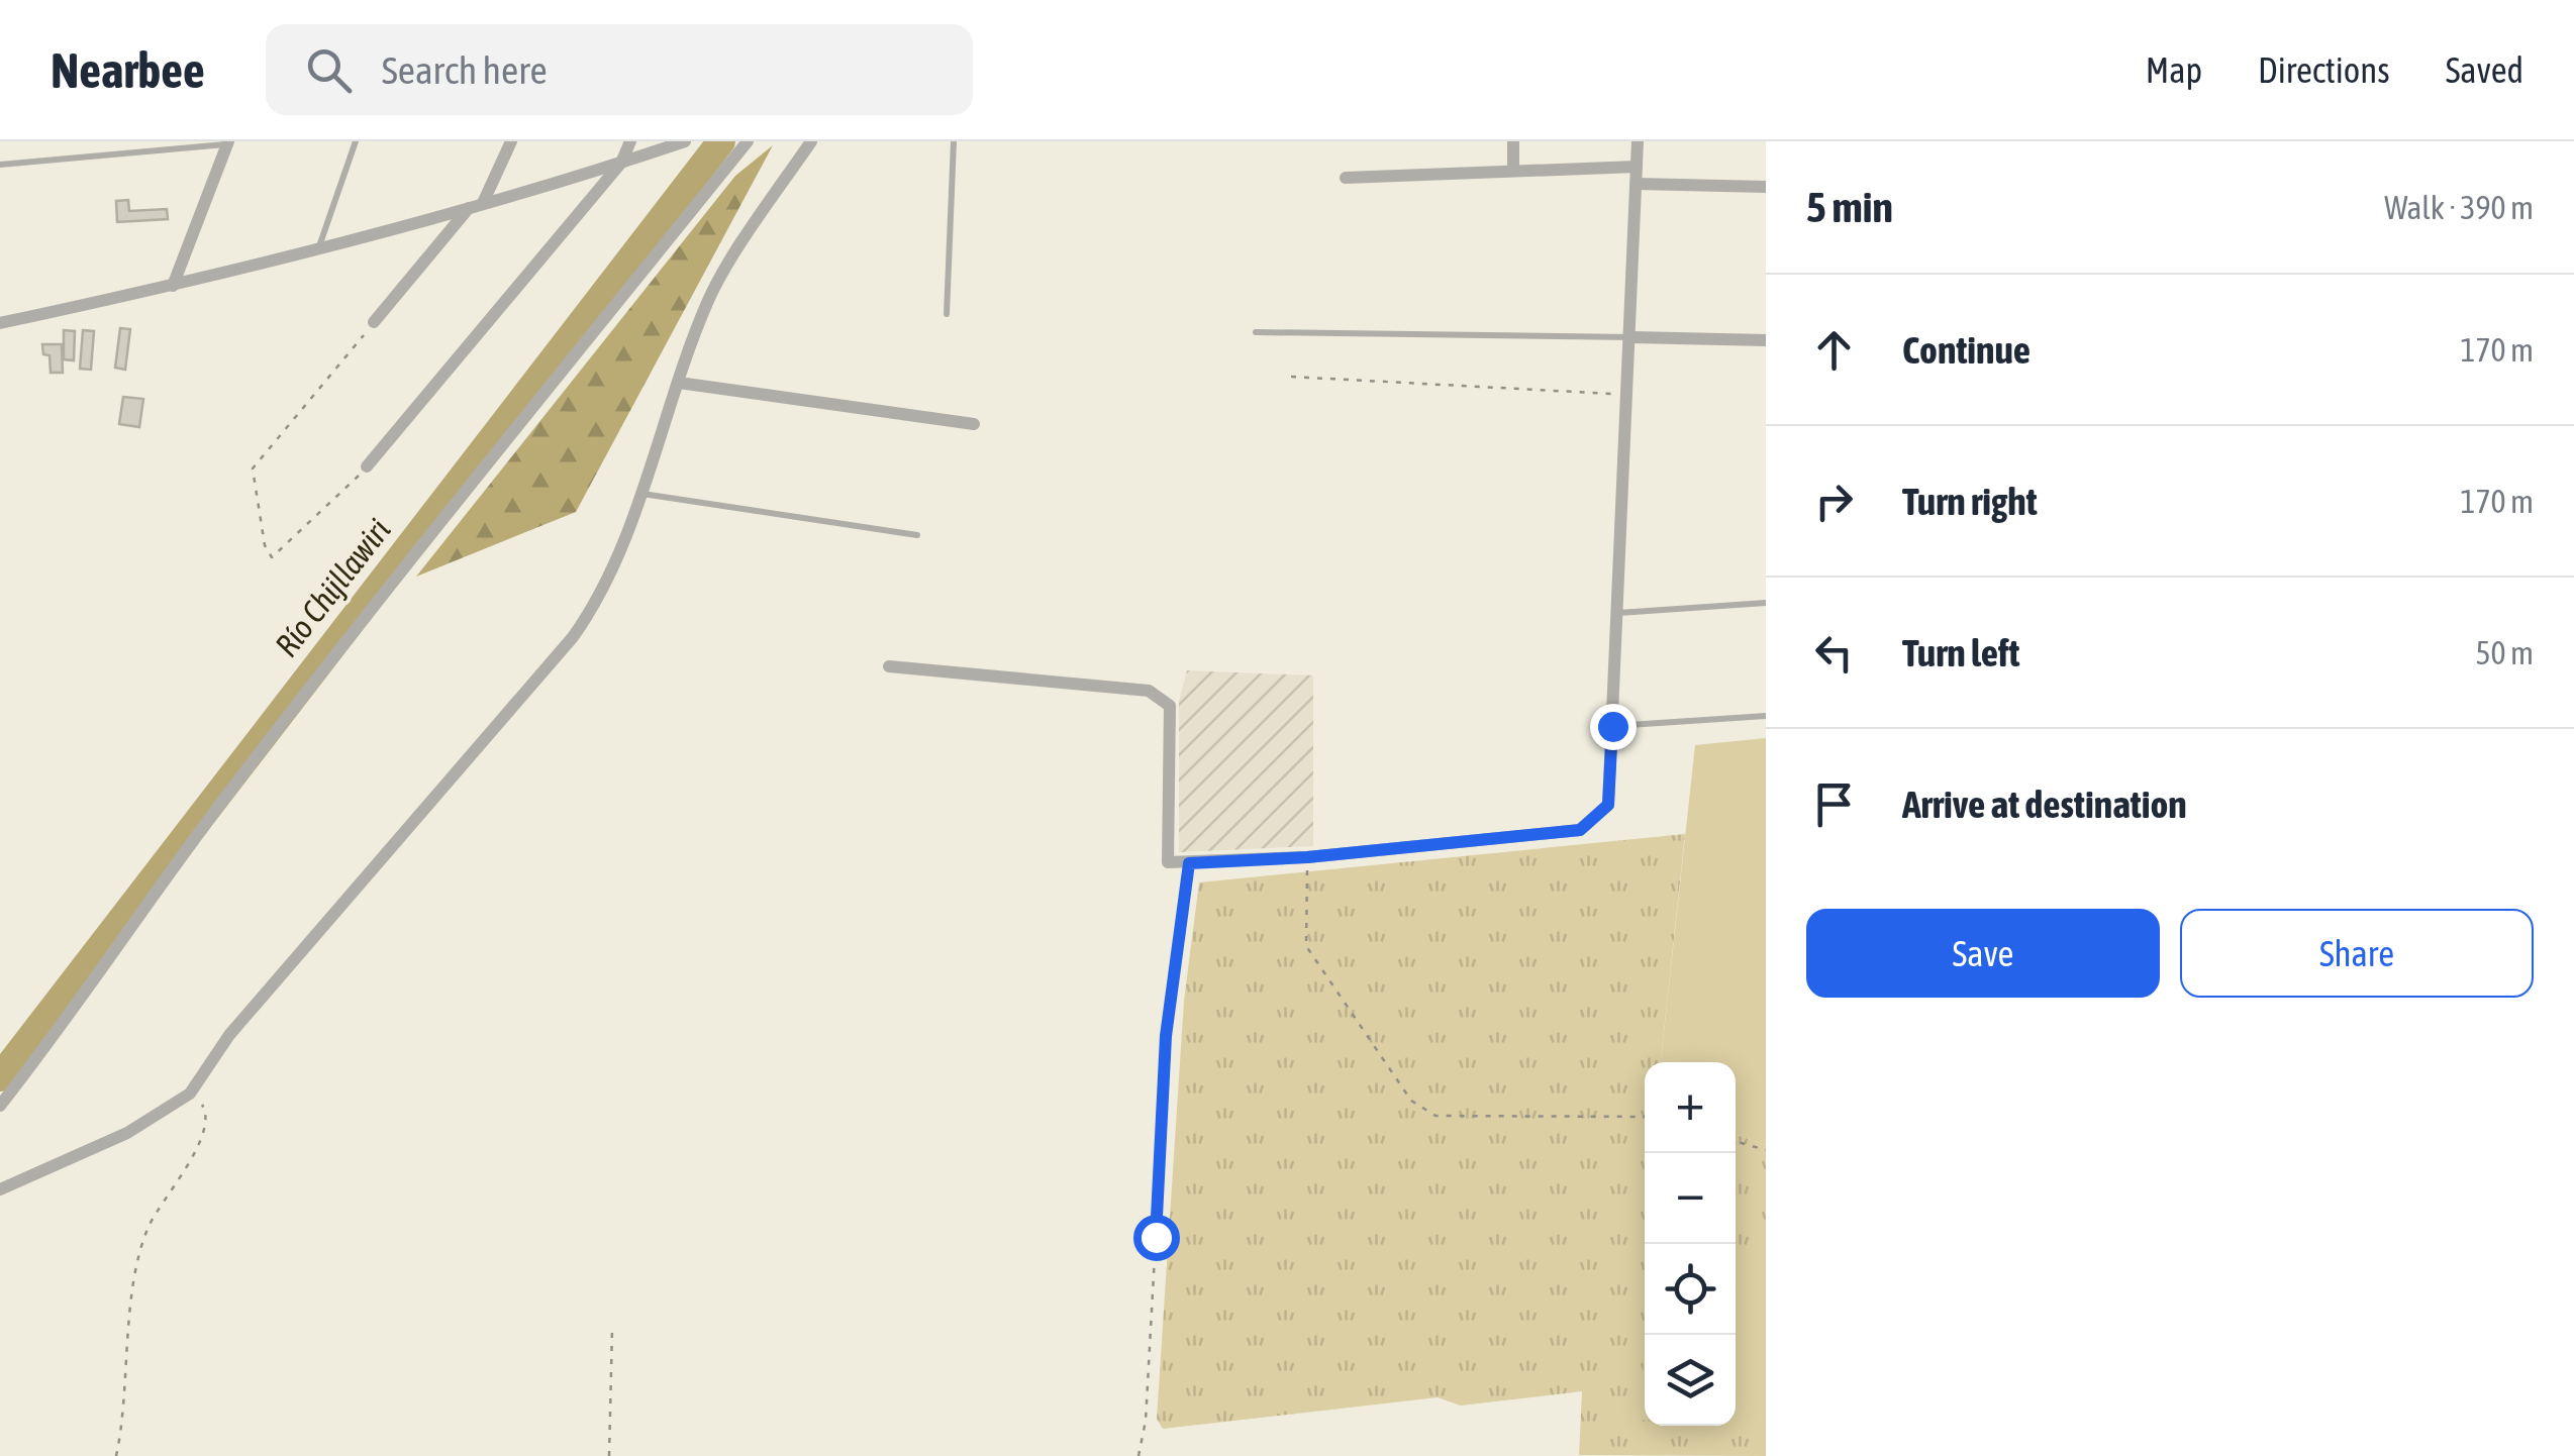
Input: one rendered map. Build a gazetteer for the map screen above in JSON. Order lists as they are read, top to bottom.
{
  "water": ["Río Chijllawiri"],
  "page": {
    "header": "Nearbee",
    "search": "Search here",
    "nav": ["Map", "Directions", "Saved"],
    "heading": ["5 min", "Walk · 390 m"],
    "list": [
      ["Continue", "170 m"],
      ["Turn right", "170 m"],
      ["Turn left", "50 m"],
      "Arrive at destination"
    ],
    "buttons": ["Save", "Share"],
    "map_buttons": ["+", "−"]
  }
}
